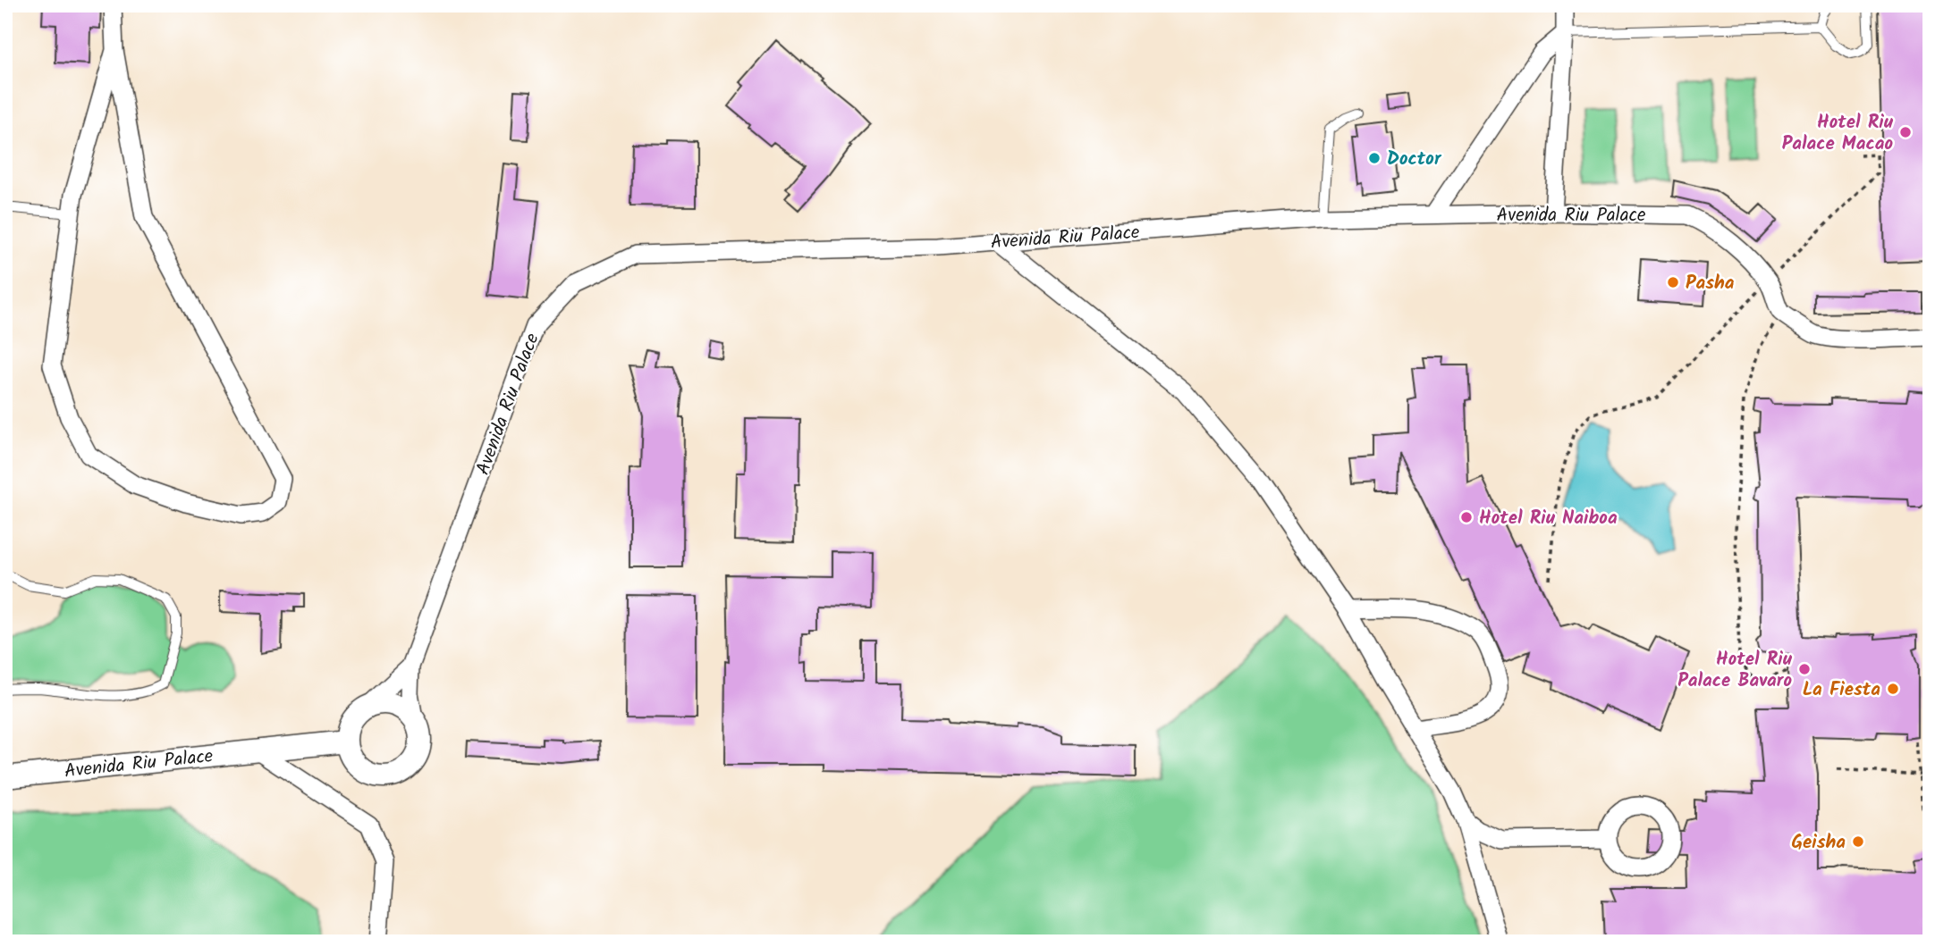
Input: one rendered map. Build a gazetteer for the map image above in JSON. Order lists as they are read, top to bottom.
{
  "streets": {
    "street": ["Avenida Riu Palace"]
  },
  "places": [
    "Hotel Riu Palace Macao",
    "Doctor",
    "Pasha",
    "Hotel Riu Naiboa",
    "Hotel Riu Palace Bavaro",
    "La Fiesta",
    "Geisha"
  ]
}
